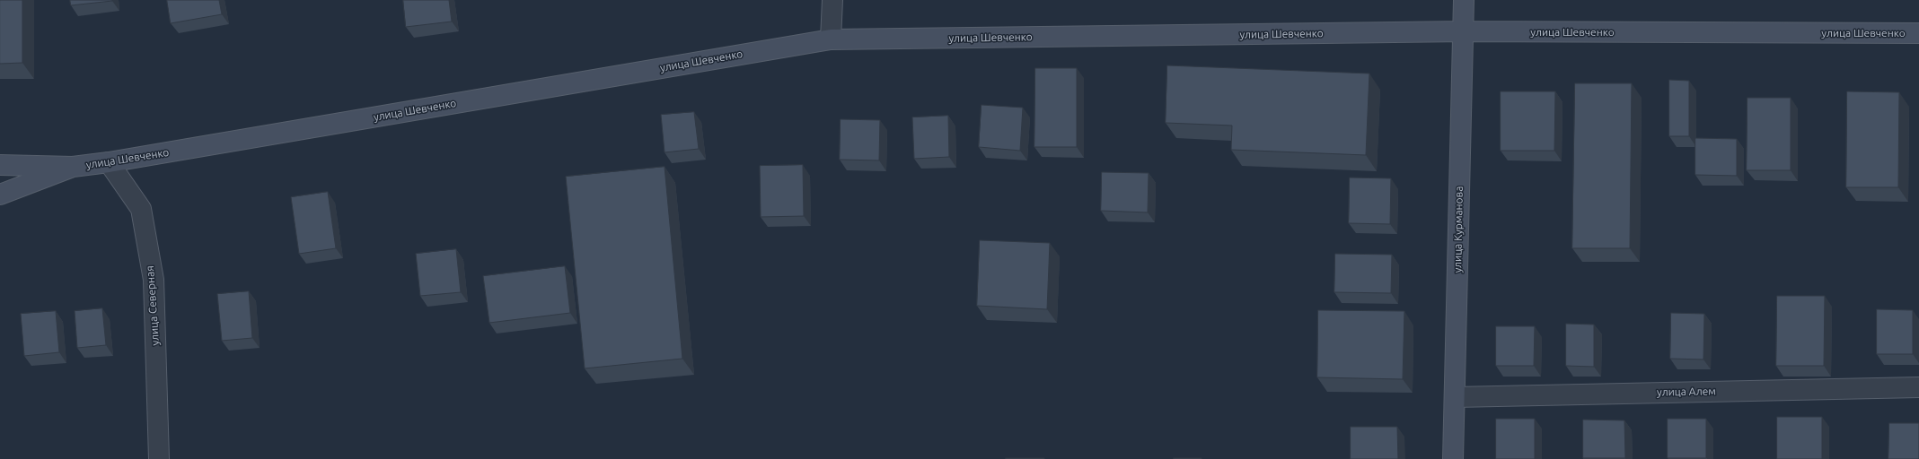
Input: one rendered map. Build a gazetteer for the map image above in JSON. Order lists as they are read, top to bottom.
{
  "streets": {
    "street": [
      "улица Шевченко",
      "улица Курманова",
      "улица Северная",
      "улица Алем"
    ]
  },
  "crossings": [
    ["улица Шевченко", "улица Курманова"],
    ["улица Шевченко", "улица Северная"],
    ["улица Курманова", "улица Алем"]
  ]
}
